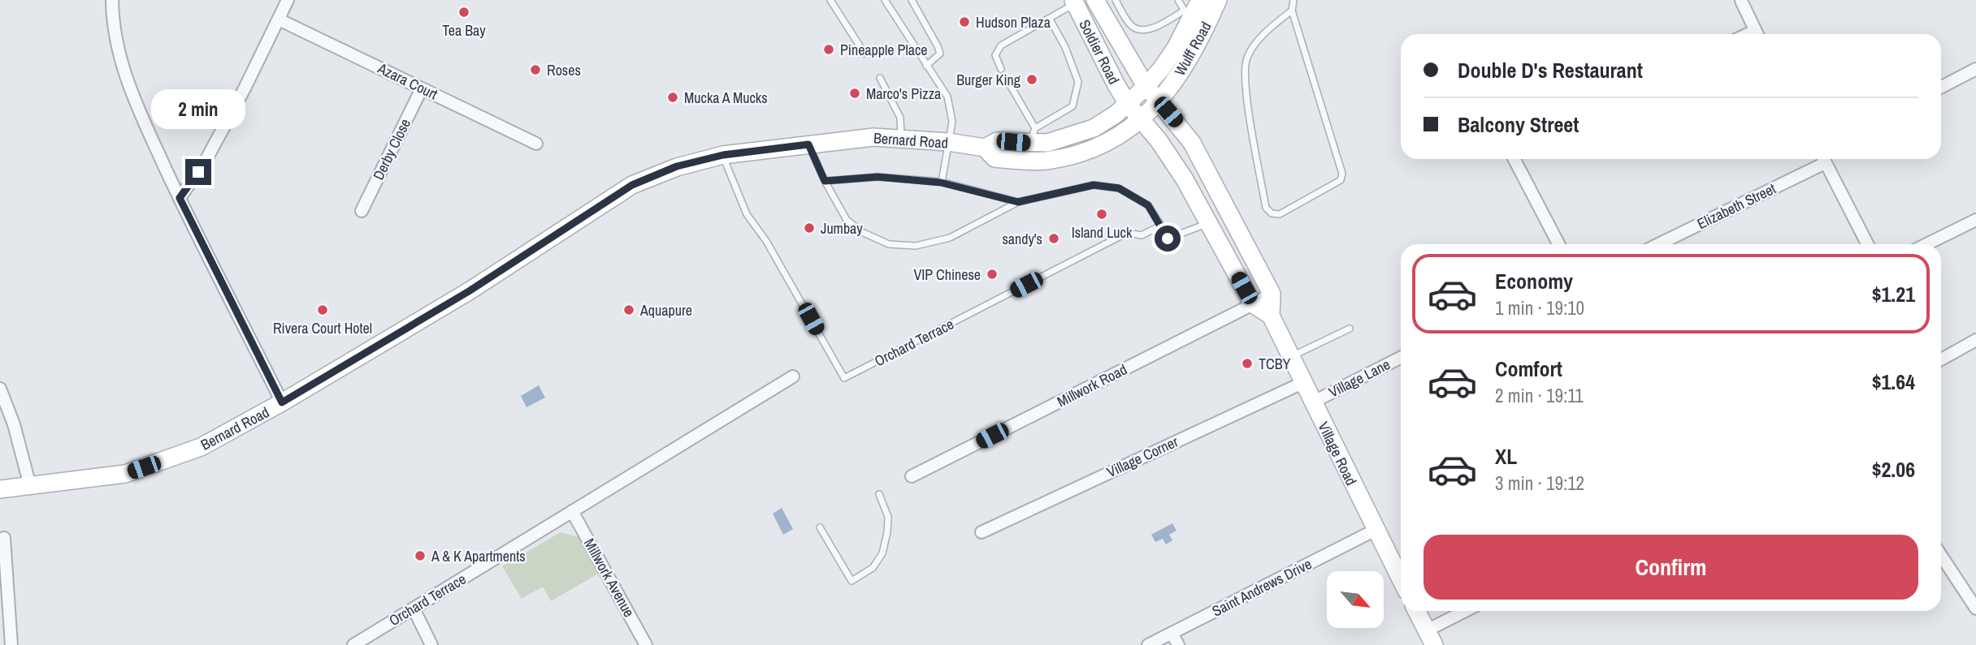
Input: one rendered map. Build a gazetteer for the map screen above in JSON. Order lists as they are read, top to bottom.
{
  "streets": {
    "main road": [
      "Wulff Road",
      "Soldier Road",
      "Bernard Road",
      "Village Road"
    ],
    "street": [
      "Azara Court",
      "Derby Close",
      "Elizabeth Street",
      "Orchard Terrace",
      "Village Lane",
      "Millwork Road",
      "Village Corner",
      "Millwork Avenue",
      "Saint Andrews Drive"
    ]
  },
  "crossings": [
    ["Wulff Road", "Soldier Road"],
    ["Wulff Road", "Bernard Road"],
    ["Wulff Road", "Village Road"],
    ["Soldier Road", "Bernard Road"],
    ["Soldier Road", "Village Road"],
    ["Azara Court", "Derby Close"],
    ["Bernard Road", "Orchard Terrace"],
    ["Orchard Terrace", "Millwork Avenue"],
    ["Village Lane", "Village Road"],
    ["Millwork Road", "Village Road"],
    ["Village Road", "Village Corner"],
    ["Village Road", "Saint Andrews Drive"]
  ],
  "places": [
    "Tea Bay",
    "Hudson Plaza",
    "Pineapple Place",
    "Roses",
    "Burger King",
    "Marco's Pizza",
    "Mucka A Mucks",
    "Island Luck",
    "Jumbay",
    "sandy's",
    "VIP Chinese",
    "Rivera Court Hotel",
    "Aquapure",
    "TCBY",
    "A & K Apartments"
  ],
  "north": "bottom right",
  "page": {
    "banner": ["Double D's Restaurant", "Balcony Street"],
    "bubble": "2 min",
    "list": [
      {
        "name": "Economy",
        "note": "1 min · 19:10",
        "value": "$1.21"
      },
      {
        "name": "Comfort",
        "note": "2 min · 19:11",
        "value": "$1.64"
      },
      {
        "name": "XL",
        "note": "3 min · 19:12",
        "value": "$2.06"
      }
    ],
    "buttons": "Confirm"
  }
}
